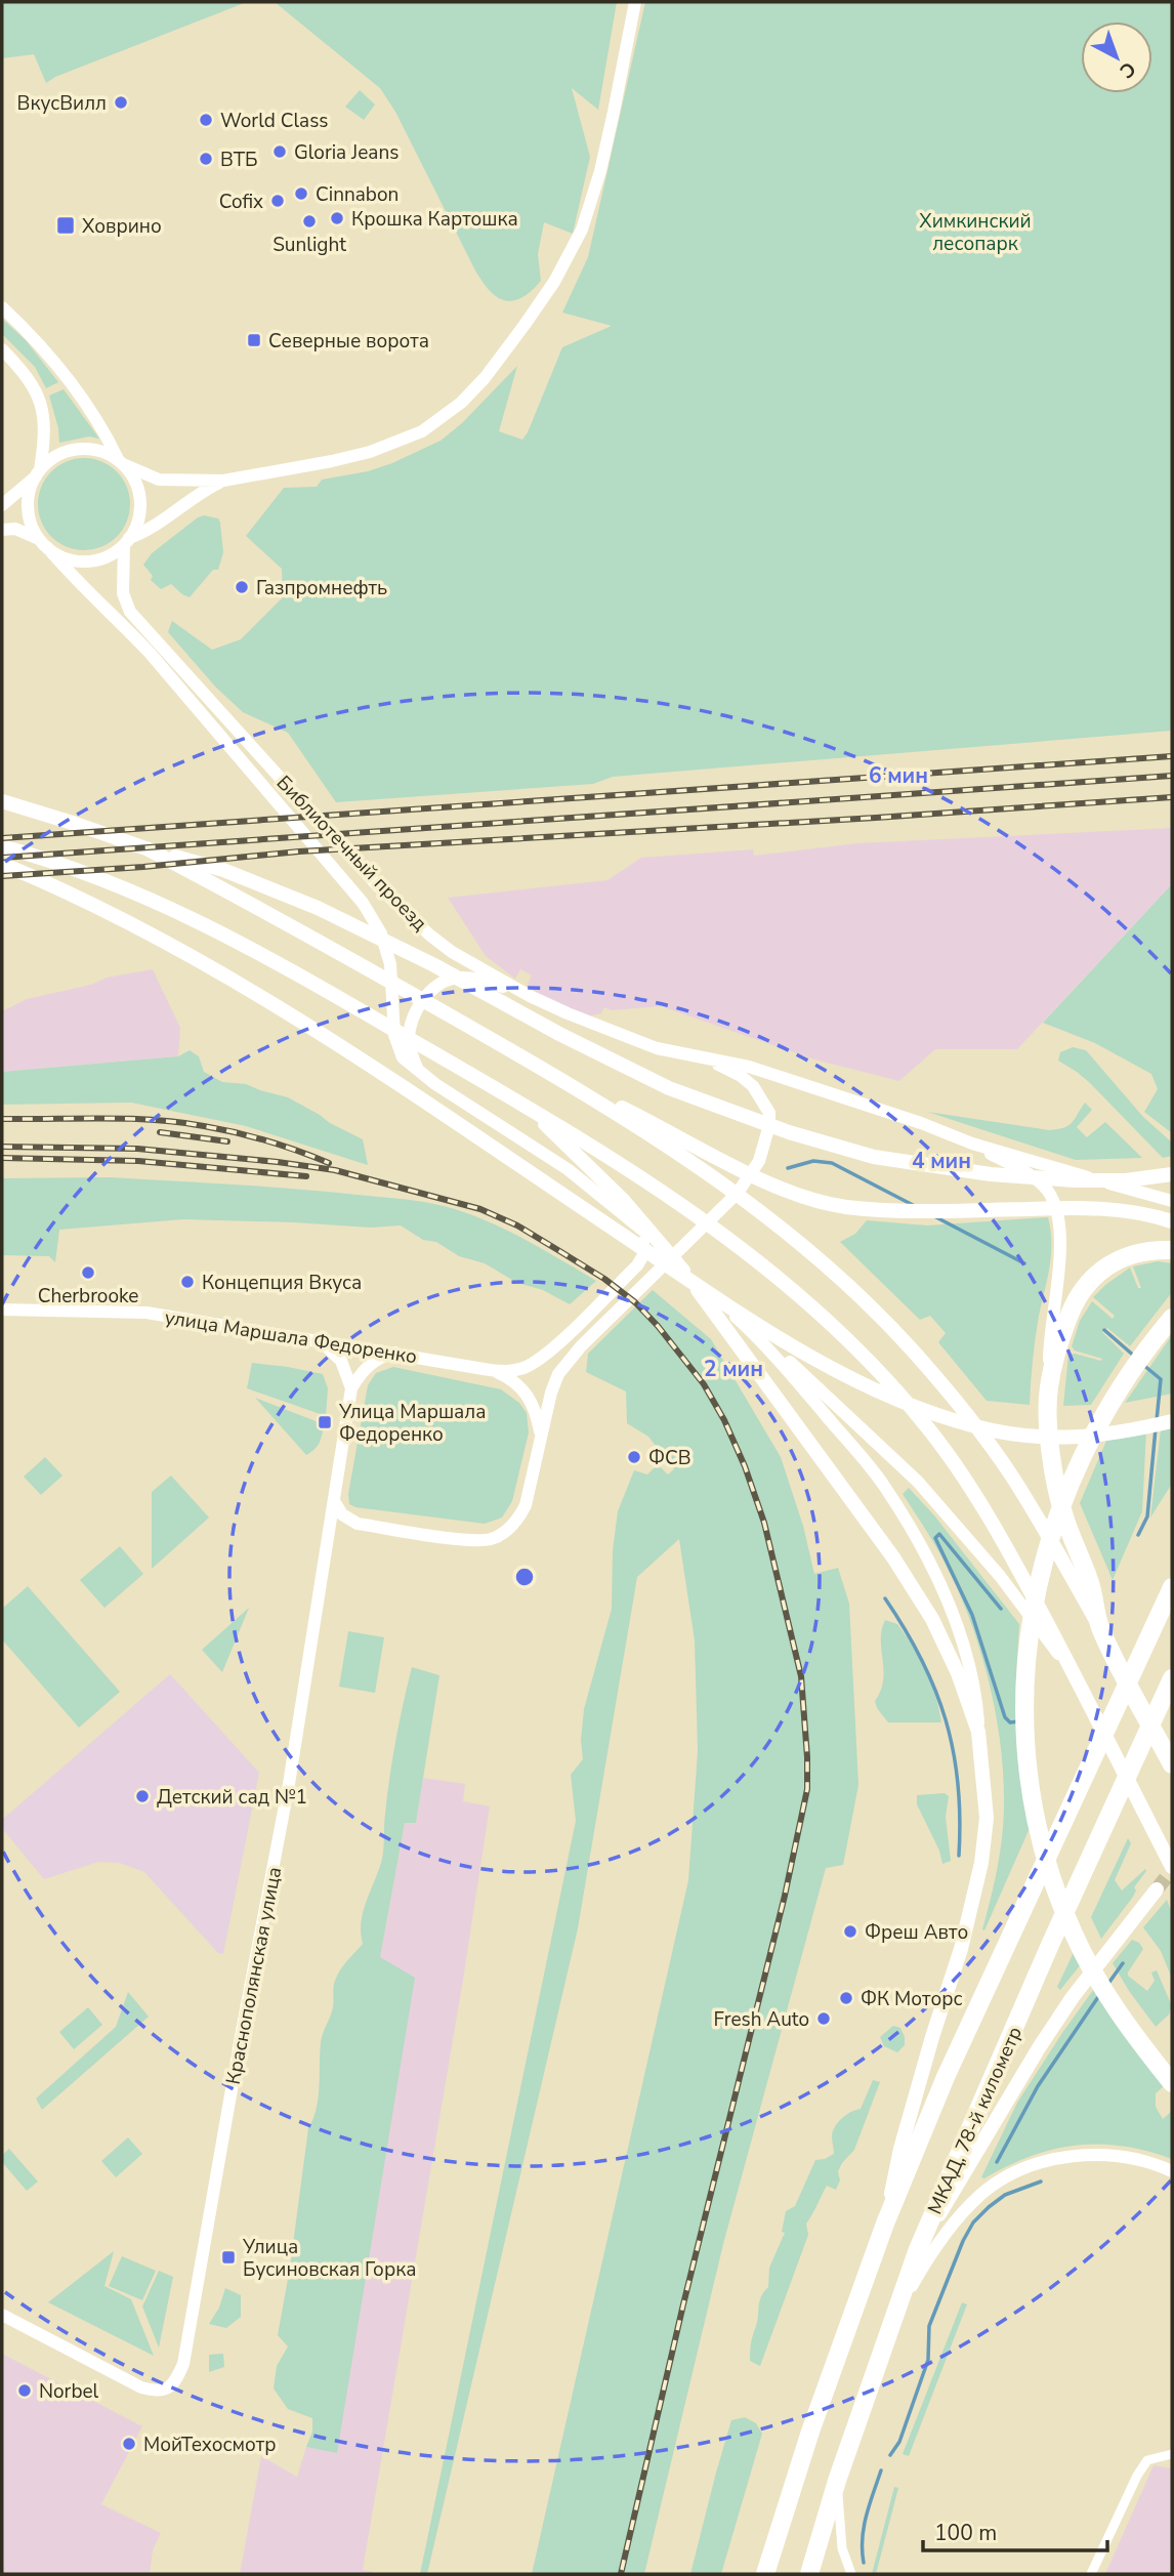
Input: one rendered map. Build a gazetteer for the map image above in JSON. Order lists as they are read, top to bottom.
{
  "streets": {
    "highway": ["МКАД, 78-й километр"],
    "main road": ["Библиотечный проезд", "улица Маршала Федоренко", "Краснополянская улица"]
  },
  "crossings": [
    ["Библиотечный проезд", "улица Маршала Федоренко"],
    ["улица Маршала Федоренко", "Краснополянская улица"]
  ],
  "parks": ["Химкинский лесопарк"],
  "places": {
    "other": [
      "ВкусВилл",
      "World Class",
      "Gloria Jeans",
      "ВТБ",
      "Cinnabon",
      "Cofix",
      "Крошка Картошка",
      "Sunlight",
      "Газпромнефть",
      "Cherbrooke",
      "Концепция Вкуса",
      "ФСВ",
      "Детский сад №1",
      "Фреш Авто",
      "ФК Моторс",
      "Fresh Auto",
      "Norbel",
      "МойТехосмотр"
    ],
    "transit": [
      "Ховрино",
      "Северные ворота",
      "Улица Маршала Федоренко",
      "Улица Бусиновская Горка"
    ]
  },
  "scale_bar": "100 m",
  "north": "bottom right",
  "rings": ["6 мин", "4 мин", "2 мин"]
}
